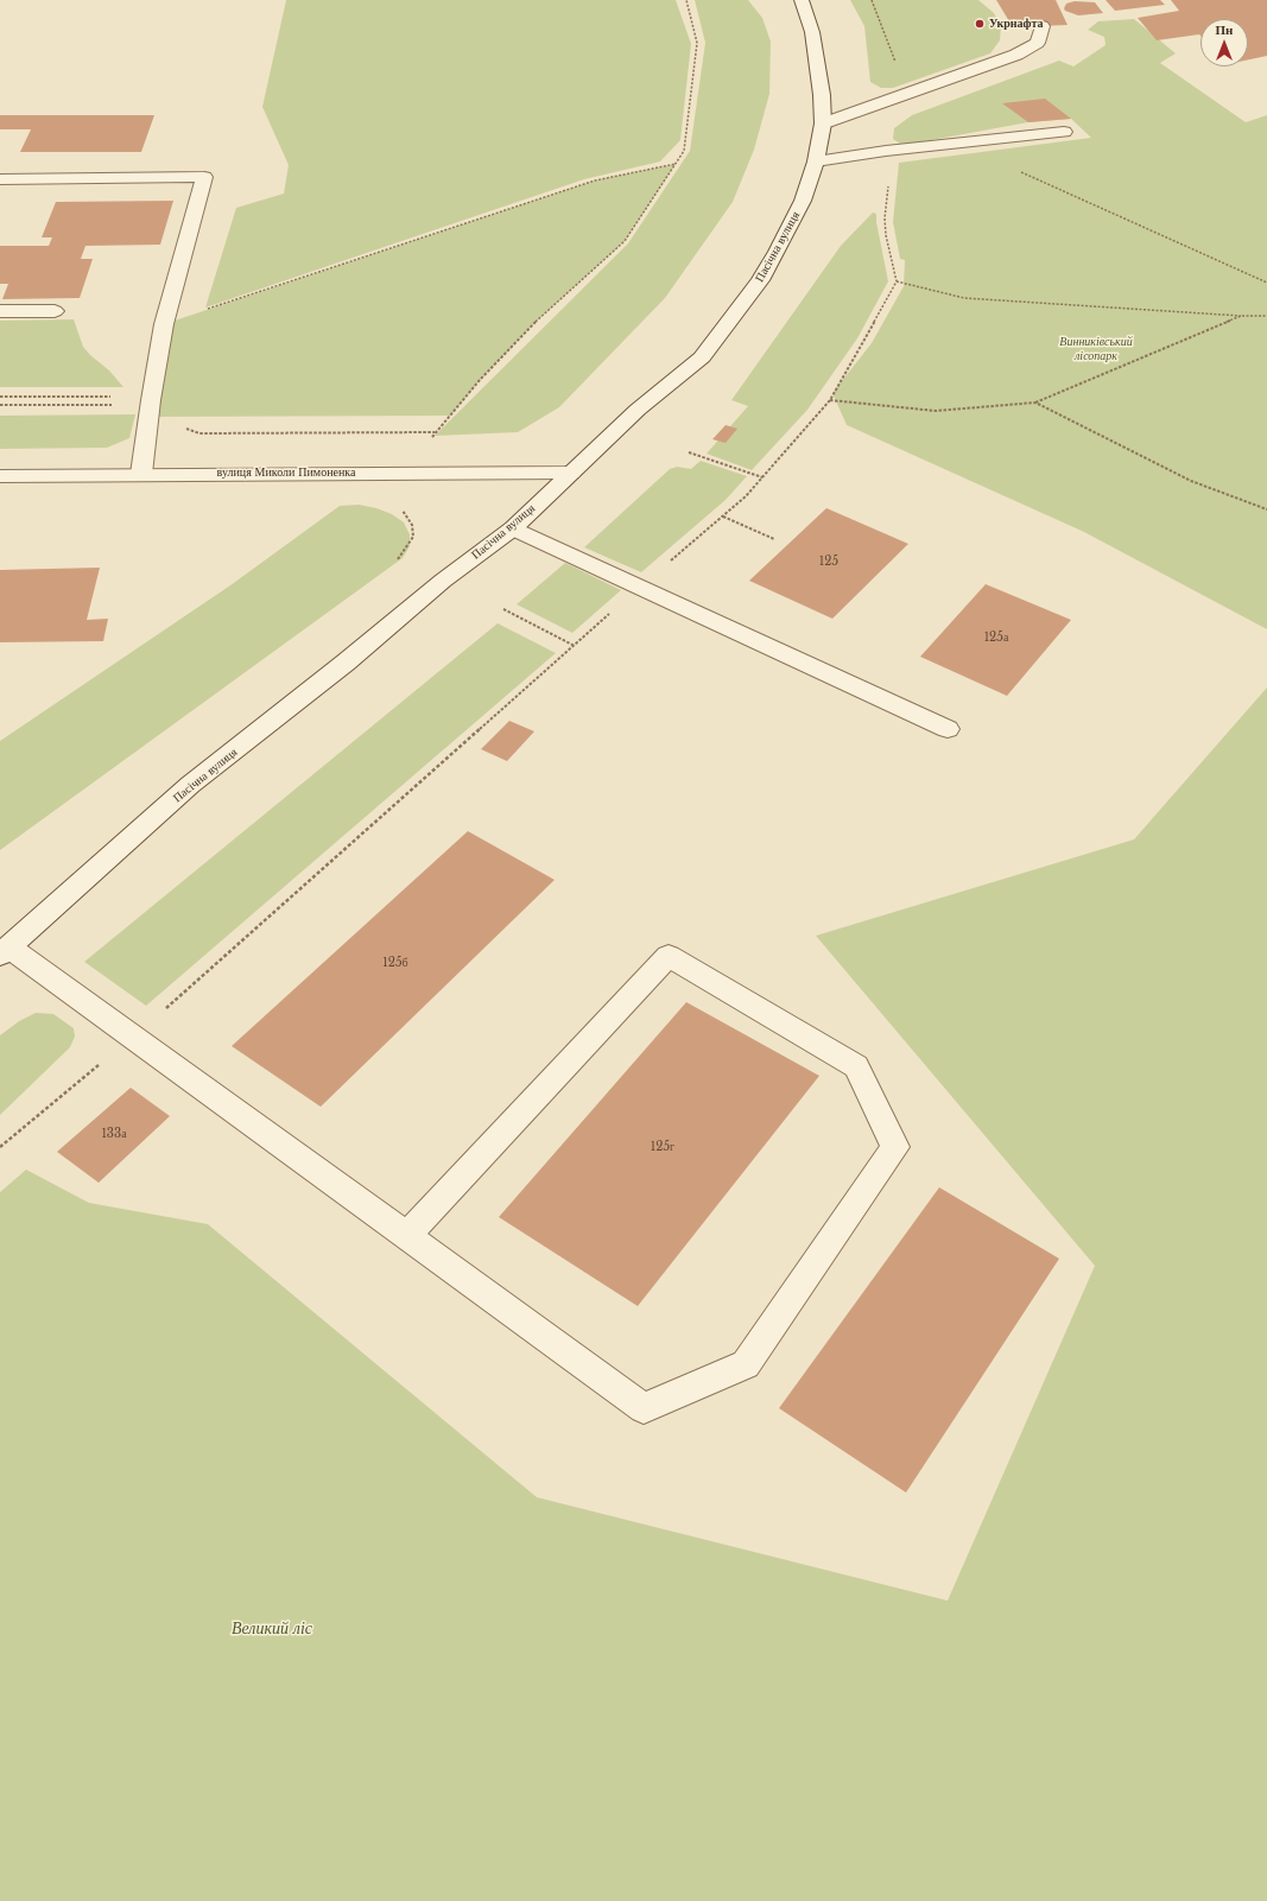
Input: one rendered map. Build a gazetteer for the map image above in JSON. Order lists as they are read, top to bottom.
{
  "streets": {
    "main road": ["Пасічна вулиця", "вулиця Миколи Пимоненка"]
  },
  "crossings": [
    ["Пасічна вулиця", "вулиця Миколи Пимоненка"]
  ],
  "parks": ["Винниківський лісопарк", "Великий ліс"],
  "places": ["Укрнафта"],
  "house_numbers": [
    "125",
    "125а",
    "125б",
    "133а",
    "125г"
  ],
  "north": "top"
}
